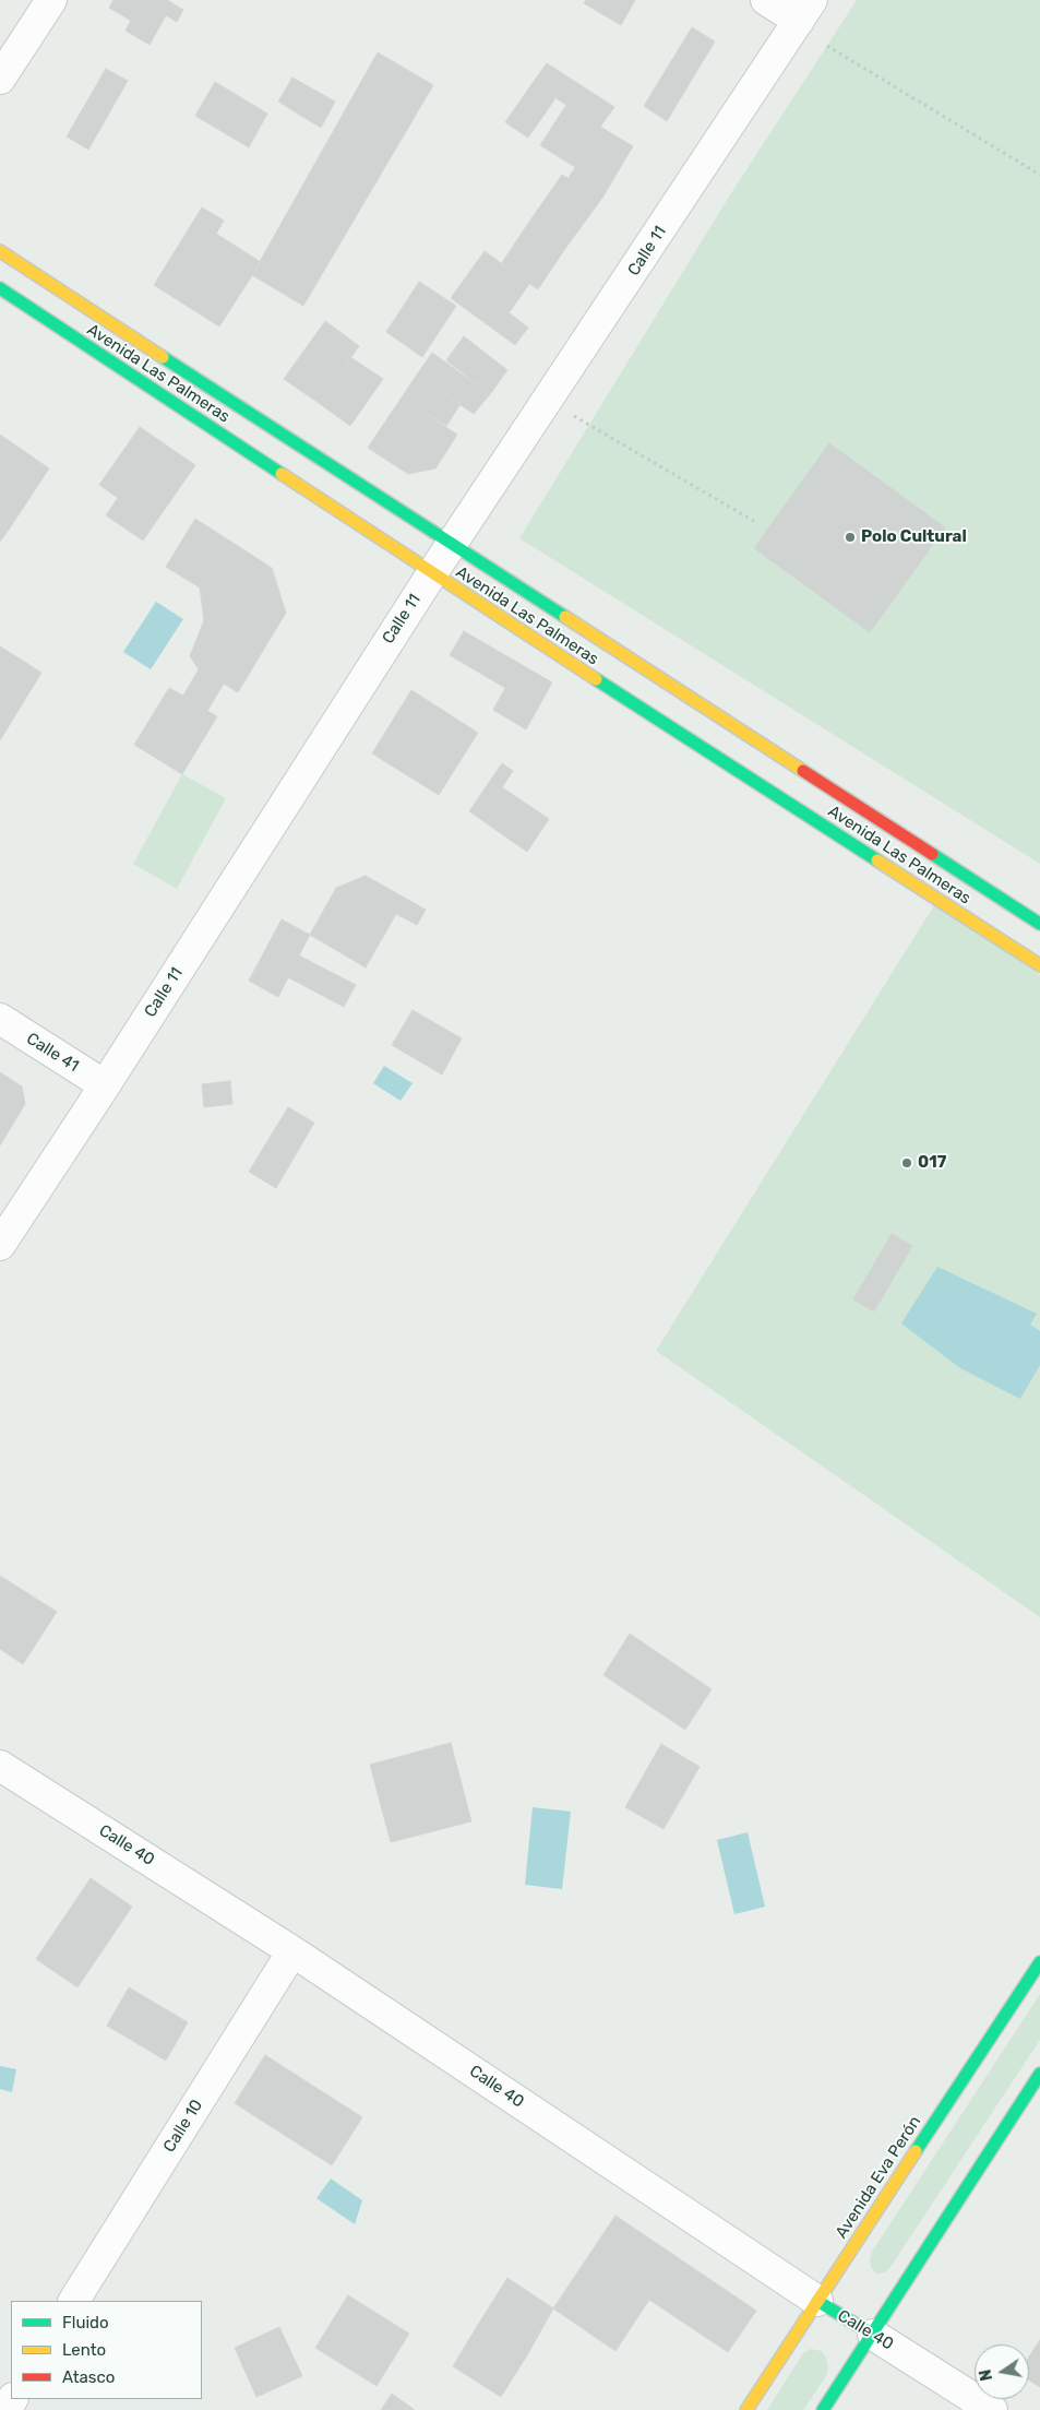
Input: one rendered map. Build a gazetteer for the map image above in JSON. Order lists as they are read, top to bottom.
{
  "streets": {
    "main road": ["Avenida Las Palmeras", "Calle 40", "Avenida Eva Perón"],
    "street": ["Calle 11", "Calle 41", "Calle 10"]
  },
  "crossings": [
    ["Calle 11", "Avenida Las Palmeras"],
    ["Calle 11", "Calle 41"],
    ["Calle 40", "Calle 10"],
    ["Calle 40", "Avenida Eva Perón"]
  ],
  "places": ["Polo Cultural", "017"],
  "legend": ["Fluido", "Lento", "Atasco"],
  "north": "left"
}
